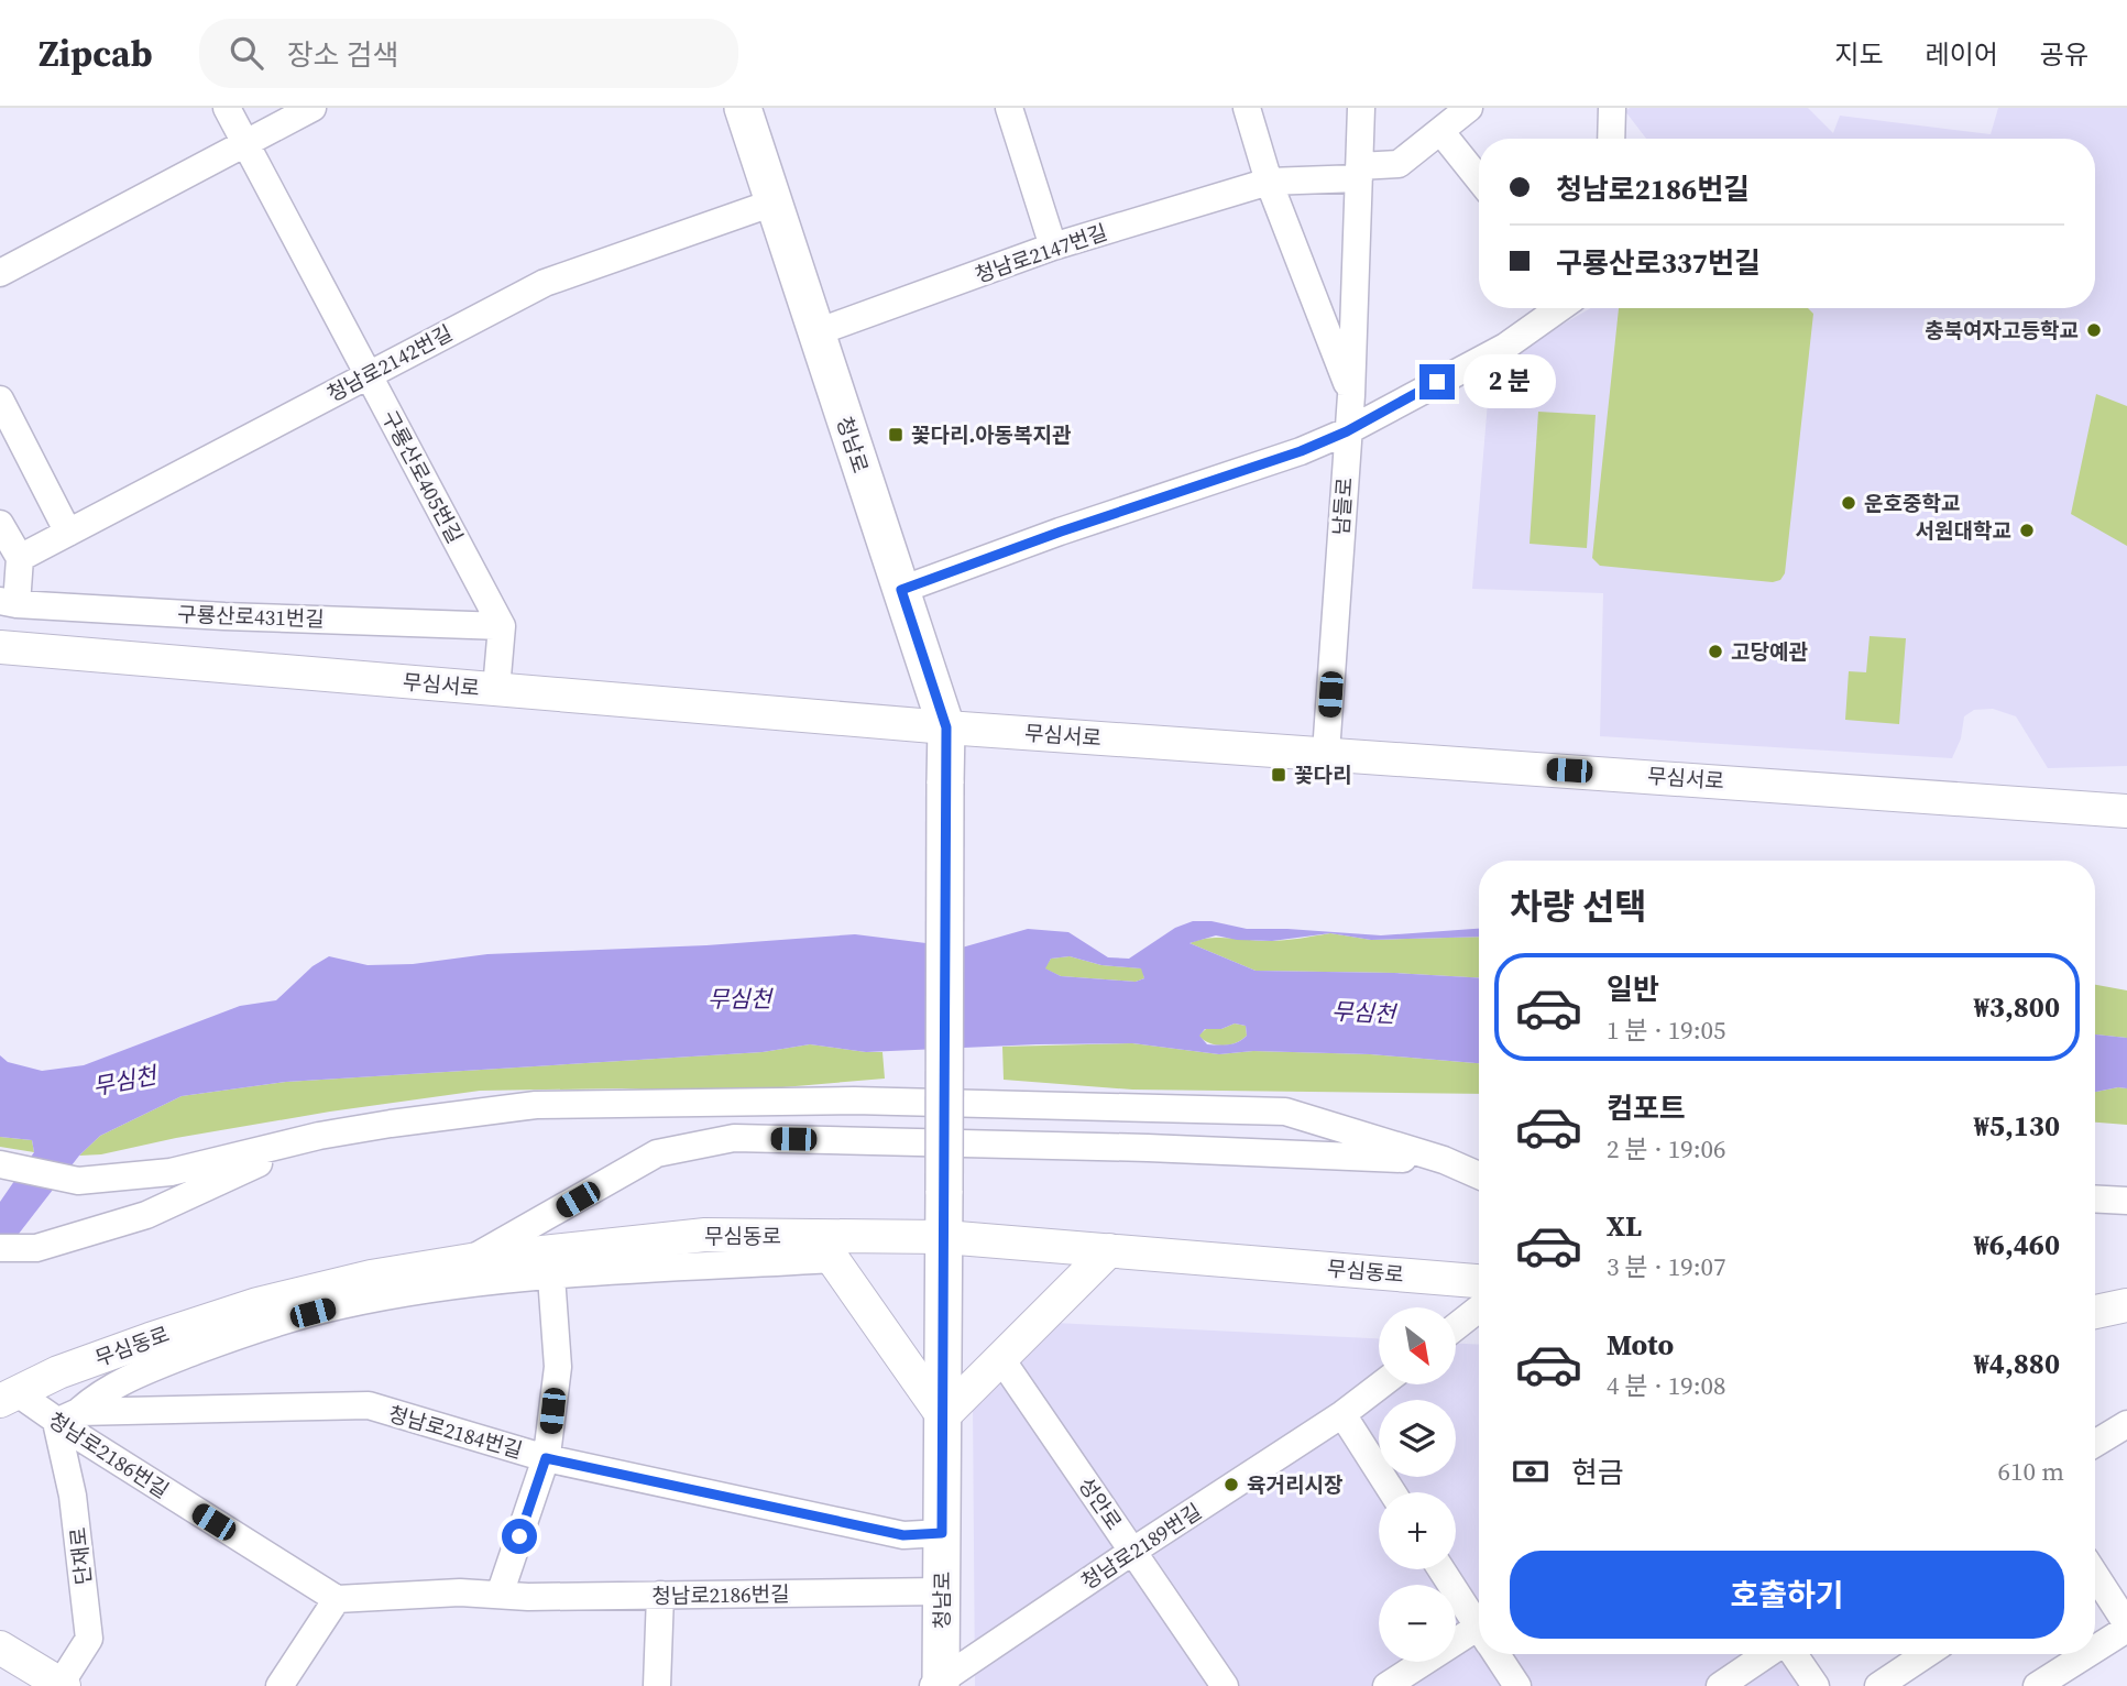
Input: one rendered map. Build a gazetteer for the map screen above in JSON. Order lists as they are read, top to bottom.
{
  "streets": {
    "main road": ["청남로"],
    "street": [
      "청남로2147번길",
      "청남로2142번길",
      "구룡산로405번길",
      "남들로",
      "구룡산로431번길",
      "무심서로",
      "무심동로",
      "청남로2184번길",
      "청남로2186번길",
      "성안로",
      "청남로2189번길",
      "단재로"
    ]
  },
  "crossings": [
    ["청남로2147번길", "청남로"],
    ["청남로2147번길", "남들로"],
    ["청남로2142번길", "청남로"],
    ["청남로2142번길", "구룡산로405번길"],
    ["청남로", "무심서로"],
    ["청남로", "무심동로"],
    ["청남로", "청남로2184번길"],
    ["청남로", "청남로2186번길"],
    ["청남로", "청남로2189번길"],
    ["구룡산로405번길", "구룡산로431번길"],
    ["남들로", "무심서로"],
    ["무심동로", "청남로2184번길"],
    ["무심동로", "청남로2186번길"],
    ["무심동로", "단재로"],
    ["청남로2184번길", "청남로2186번길"],
    ["청남로2184번길", "단재로"],
    ["청남로2186번길", "단재로"],
    ["성안로", "청남로2189번길"]
  ],
  "water": ["무심천"],
  "places": {
    "other": [
      "충북여자고등학교",
      "운호중학교",
      "서원대학교",
      "고당예관",
      "육거리시장"
    ],
    "transit": ["꽃다리.아동복지관", "꽃다리"]
  },
  "north": "bottom right",
  "page": {
    "header": "Zipcab",
    "search": "장소 검색",
    "nav": ["지도", "레이어", "공유"],
    "banner": ["청남로2186번길", "구룡산로337번길"],
    "bubble": "2 분",
    "heading": "차량 선택",
    "list": [
      {
        "name": "일반",
        "note": "1 분 · 19:05",
        "value": "₩3,800"
      },
      {
        "name": "컴포트",
        "note": "2 분 · 19:06",
        "value": "₩5,130"
      },
      {
        "name": "XL",
        "note": "3 분 · 19:07",
        "value": "₩6,460"
      },
      {
        "name": "Moto",
        "note": "4 분 · 19:08",
        "value": "₩4,880"
      }
    ],
    "map_buttons": ["+", "−"],
    "pay": ["현금", "610 m"],
    "buttons": "호출하기"
  }
}
